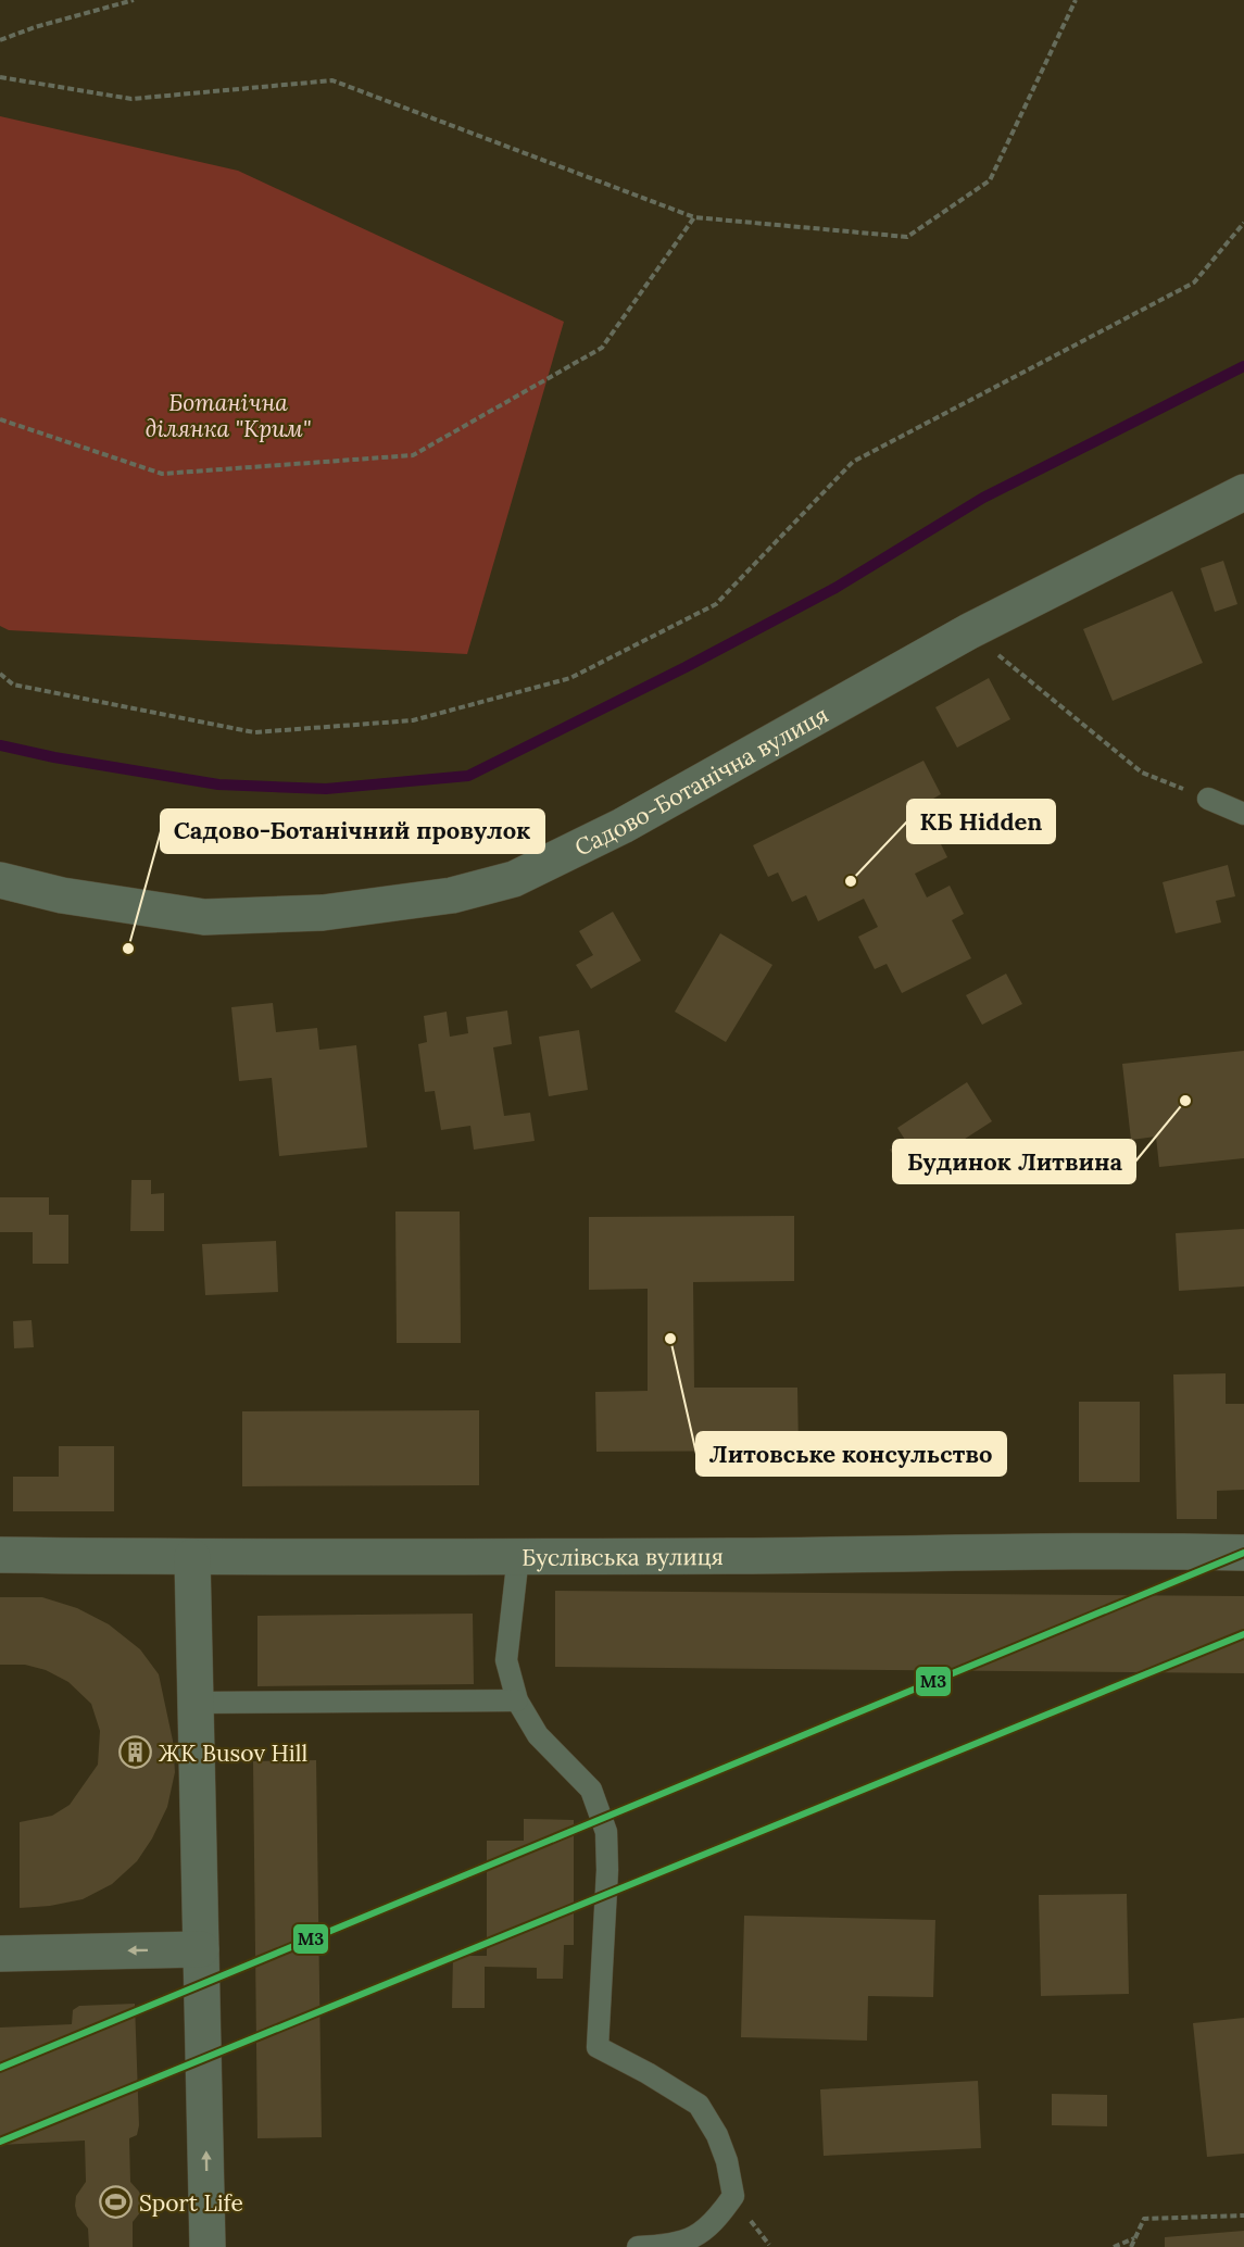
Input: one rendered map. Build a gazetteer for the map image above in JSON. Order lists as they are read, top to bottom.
{
  "streets": {
    "street": ["Садово-Ботанічна вулиця", "Буслівська вулиця"]
  },
  "parks": ["Ботанічна ділянка \"Крим\""],
  "places": {
    "other": [
      "КБ Hidden",
      "Садово-Ботанічний провулок",
      "Будинок Литвина",
      "Литовське консульство"
    ],
    "building": ["ЖК Busov Hill"],
    "sports": ["Sport Life"]
  },
  "lines": ["transit line M3"]
}
